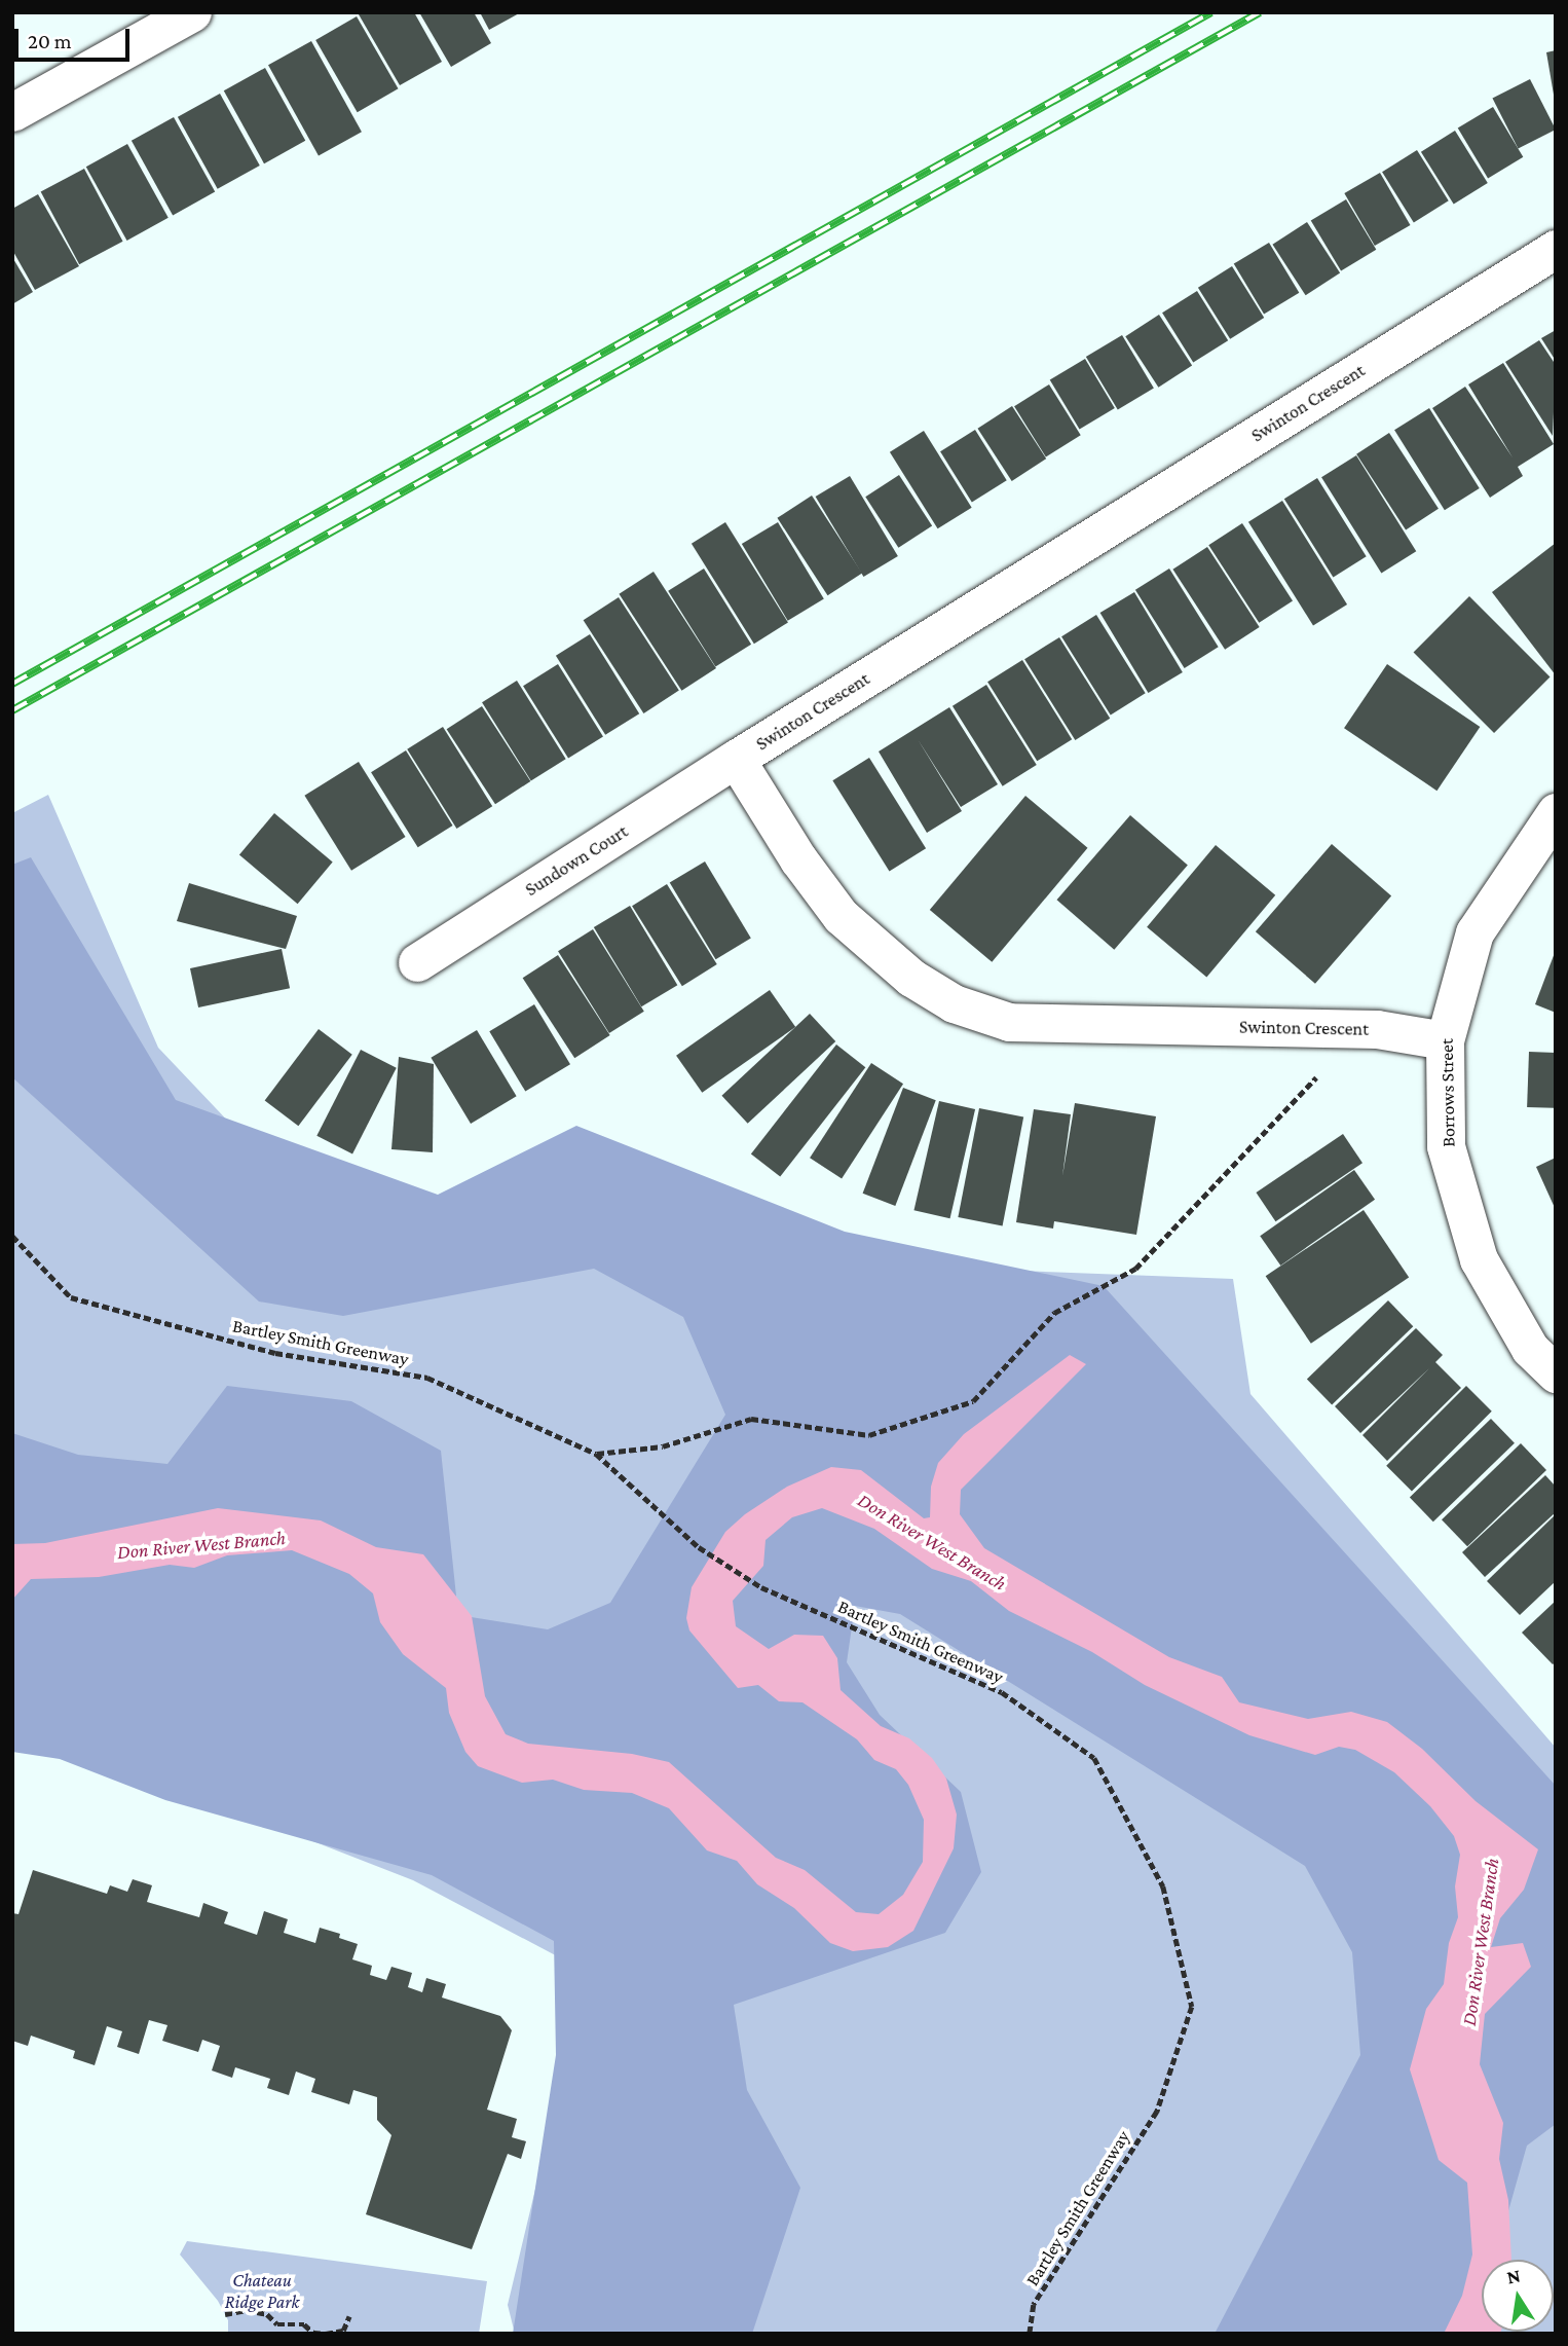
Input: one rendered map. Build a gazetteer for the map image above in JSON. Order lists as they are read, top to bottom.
{
  "streets": {
    "street": ["Swinton Crescent", "Sundown Court", "Borrows Street"],
    "path": ["Bartley Smith Greenway"]
  },
  "crossings": [
    ["Swinton Crescent", "Sundown Court"],
    ["Swinton Crescent", "Borrows Street"]
  ],
  "water": ["Don River West Branch"],
  "parks": ["Chateau Ridge Park"],
  "scale_bar": "20 m",
  "north": "top"
}
